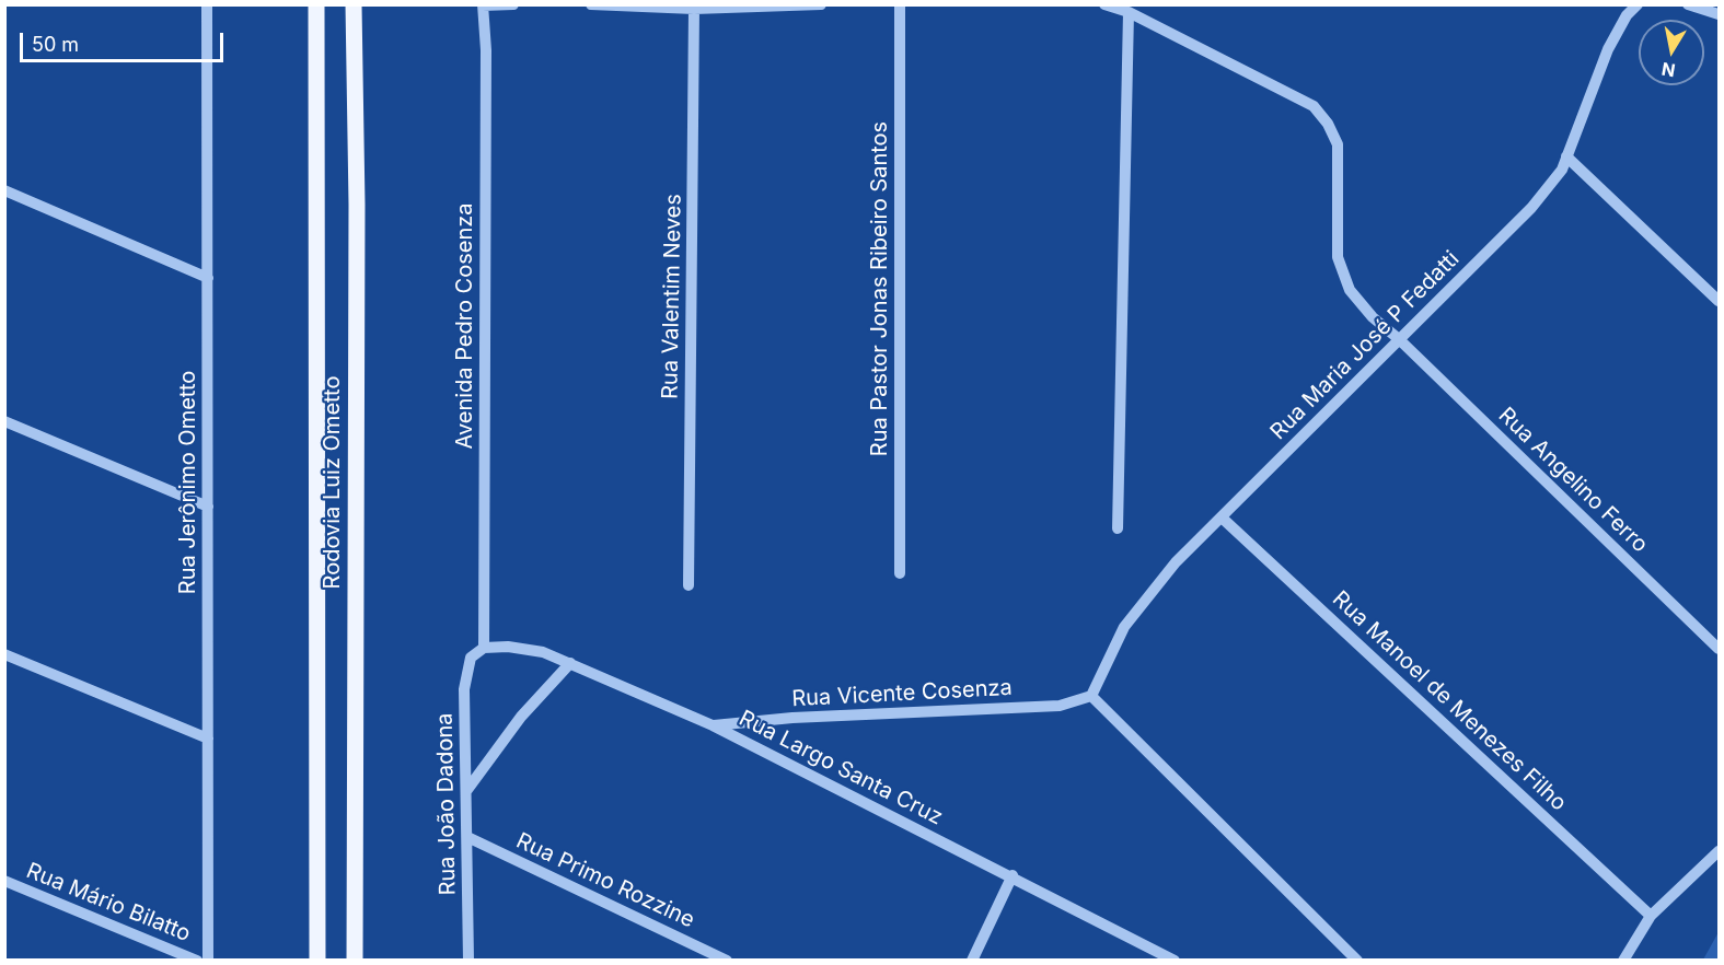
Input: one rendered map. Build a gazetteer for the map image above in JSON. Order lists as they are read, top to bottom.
{
  "streets": {
    "main road": ["Rodovia Luiz Ometto"],
    "street": [
      "Rua Pastor Jonas Ribeiro Santos",
      "Rua Valentim Neves",
      "Avenida Pedro Cosenza",
      "Rua Maria José P Fedatti",
      "Rua Angelino Ferro",
      "Rua Jerônimo Ometto",
      "Rua Vicente Cosenza",
      "Rua Manoel de Menezes Filho",
      "Rua Largo Santa Cruz",
      "Rua João Dadona",
      "Rua Primo Rozzine",
      "Rua Mário Bilatto"
    ]
  },
  "crossings": [
    ["Avenida Pedro Cosenza", "Rua Largo Santa Cruz"],
    ["Avenida Pedro Cosenza", "Rua João Dadona"],
    ["Rua Maria José P Fedatti", "Rua Angelino Ferro"],
    ["Rua Maria José P Fedatti", "Rua Vicente Cosenza"],
    ["Rua Maria José P Fedatti", "Rua Manoel de Menezes Filho"],
    ["Rua Vicente Cosenza", "Rua Largo Santa Cruz"],
    ["Rua Largo Santa Cruz", "Rua João Dadona"],
    ["Rua João Dadona", "Rua Primo Rozzine"]
  ],
  "scale_bar": "50 m",
  "north": "bottom"
}
